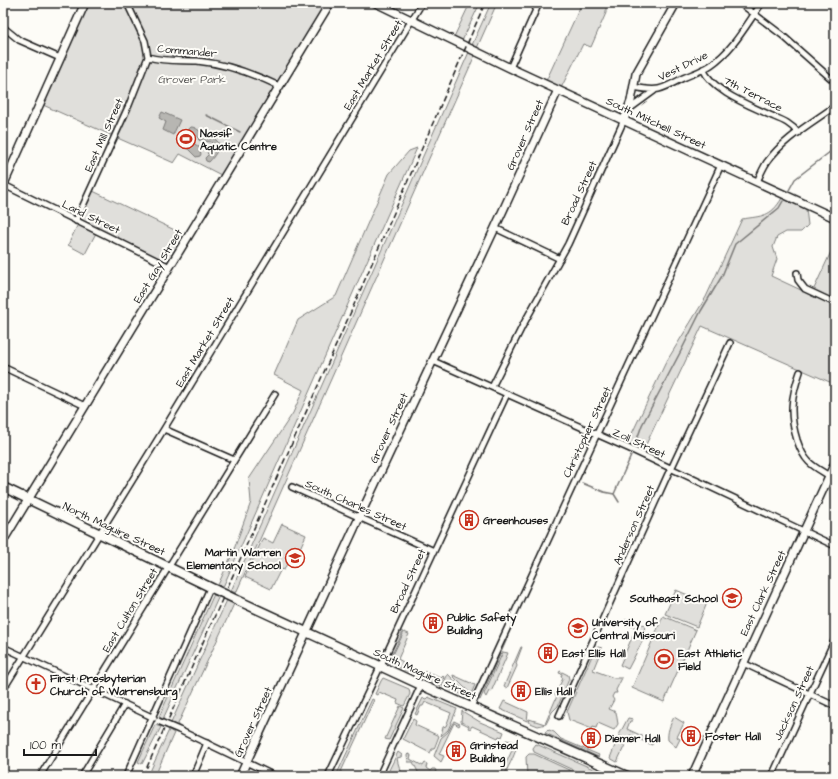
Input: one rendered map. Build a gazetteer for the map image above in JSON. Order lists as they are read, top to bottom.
{
  "streets": {
    "main road": ["North Maguire Street", "South Maguire Street"],
    "street": [
      "Commander",
      "East Market Street",
      "Vest Drive",
      "7th Terrace",
      "South Mitchell Street",
      "East Mill Street",
      "Grover Street",
      "Broad Street",
      "Land Street",
      "East Gay Street",
      "Christopher Street",
      "Zoll Street",
      "South Charles Street",
      "Anderson Street",
      "East Clark Street",
      "East Culton Street",
      "Jackson Street"
    ]
  },
  "crossings": [
    ["Commander", "East Mill Street"],
    ["Commander", "East Gay Street"],
    ["East Market Street", "South Mitchell Street"],
    ["East Market Street", "North Maguire Street"],
    ["Vest Drive", "7th Terrace"],
    ["Vest Drive", "Broad Street"],
    ["South Mitchell Street", "Grover Street"],
    ["South Mitchell Street", "Broad Street"],
    ["South Mitchell Street", "Christopher Street"],
    ["East Mill Street", "Land Street"],
    ["Grover Street", "Zoll Street"],
    ["Grover Street", "South Charles Street"],
    ["Grover Street", "South Maguire Street"],
    ["Broad Street", "Zoll Street"],
    ["Broad Street", "South Charles Street"],
    ["Broad Street", "South Maguire Street"],
    ["Land Street", "East Gay Street"],
    ["East Gay Street", "North Maguire Street"],
    ["Christopher Street", "Zoll Street"],
    ["Christopher Street", "South Maguire Street"],
    ["Zoll Street", "Anderson Street"],
    ["Zoll Street", "East Clark Street"],
    ["North Maguire Street", "East Culton Street"],
    ["North Maguire Street", "South Maguire Street"]
  ],
  "parks": ["Grover Park"],
  "places": {
    "sports": ["Nassif Aquatic Centre", "East Athletic Field"],
    "building": [
      "Greenhouses",
      "Public Safety Building",
      "East Ellis Hall",
      "Ellis Hall",
      "Foster Hall",
      "Diemer Hall",
      "Grinstead Building"
    ],
    "school or university": ["Martin Warren Elementary School", "Southeast School", "University of Central Missouri"],
    "church": ["First Presbyterian Church of Warrensburg"]
  },
  "scale_bar": "100 m"
}
